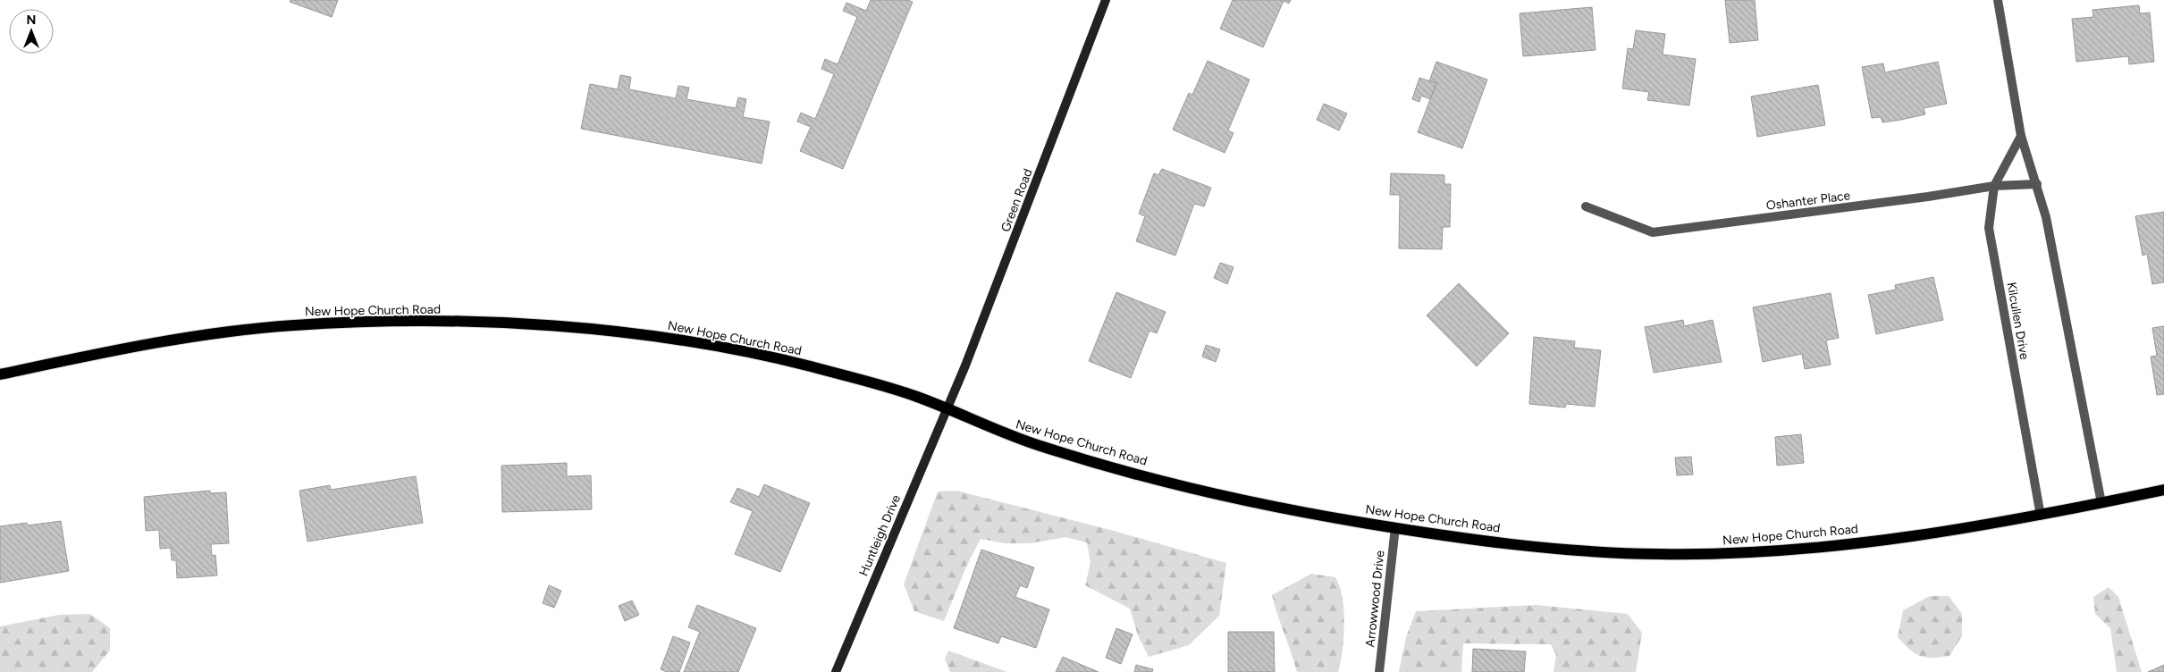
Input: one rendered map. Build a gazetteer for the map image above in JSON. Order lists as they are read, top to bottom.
{
  "streets": {
    "main road": ["New Hope Church Road"],
    "street": [
      "Green Road",
      "Oshanter Place",
      "Kilcullen Drive",
      "Huntleigh Drive",
      "Arrowwood Drive"
    ]
  },
  "crossings": [
    ["Green Road", "New Hope Church Road"],
    ["Green Road", "Huntleigh Drive"],
    ["Oshanter Place", "Kilcullen Drive"],
    ["New Hope Church Road", "Kilcullen Drive"],
    ["New Hope Church Road", "Huntleigh Drive"],
    ["New Hope Church Road", "Arrowwood Drive"]
  ],
  "north": "top"
}
